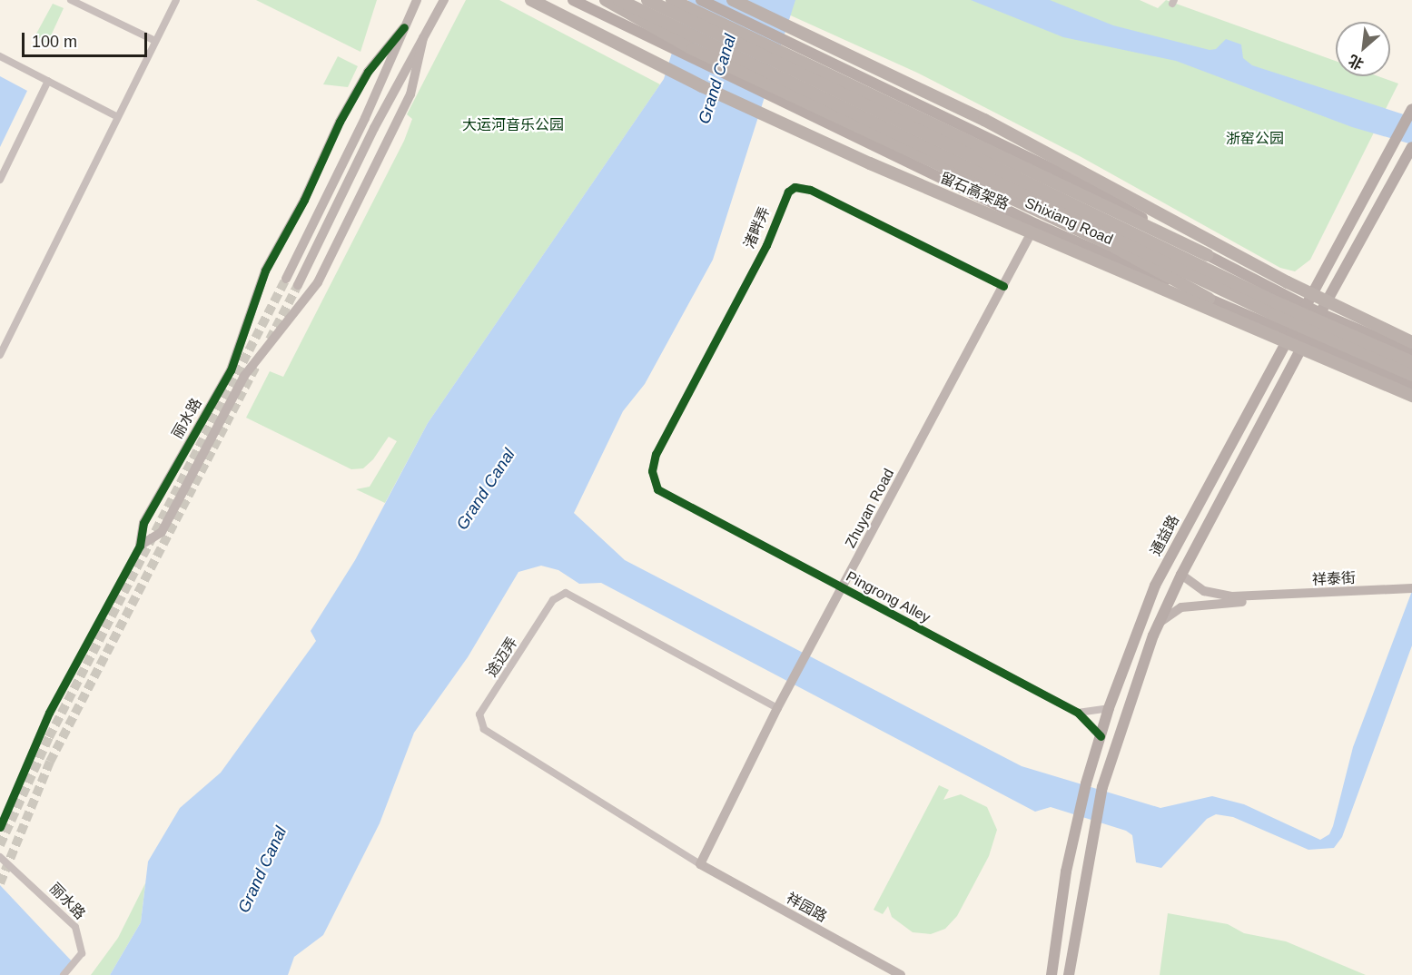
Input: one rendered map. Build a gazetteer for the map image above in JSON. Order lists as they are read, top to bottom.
{
  "streets": {
    "highway": ["留石高架路"],
    "main road": ["Shixiang Road", "通益路"],
    "street": [
      "渚畔弄",
      "丽水路",
      "Zhuyan Road",
      "祥泰街",
      "Pingrong Alley",
      "途迈弄",
      "祥园路"
    ]
  },
  "crossings": [
    ["Shixiang Road", "Zhuyan Road"],
    ["Shixiang Road", "通益路"],
    ["渚畔弄", "Zhuyan Road"],
    ["渚畔弄", "Pingrong Alley"],
    ["Zhuyan Road", "Pingrong Alley"],
    ["Zhuyan Road", "途迈弄"],
    ["Zhuyan Road", "祥园路"],
    ["通益路", "Pingrong Alley"],
    ["途迈弄", "祥园路"]
  ],
  "water": ["Grand Canal"],
  "parks": ["大运河音乐公园", "浙窑公园"],
  "scale_bar": "100 m",
  "north": "bottom left"
}
